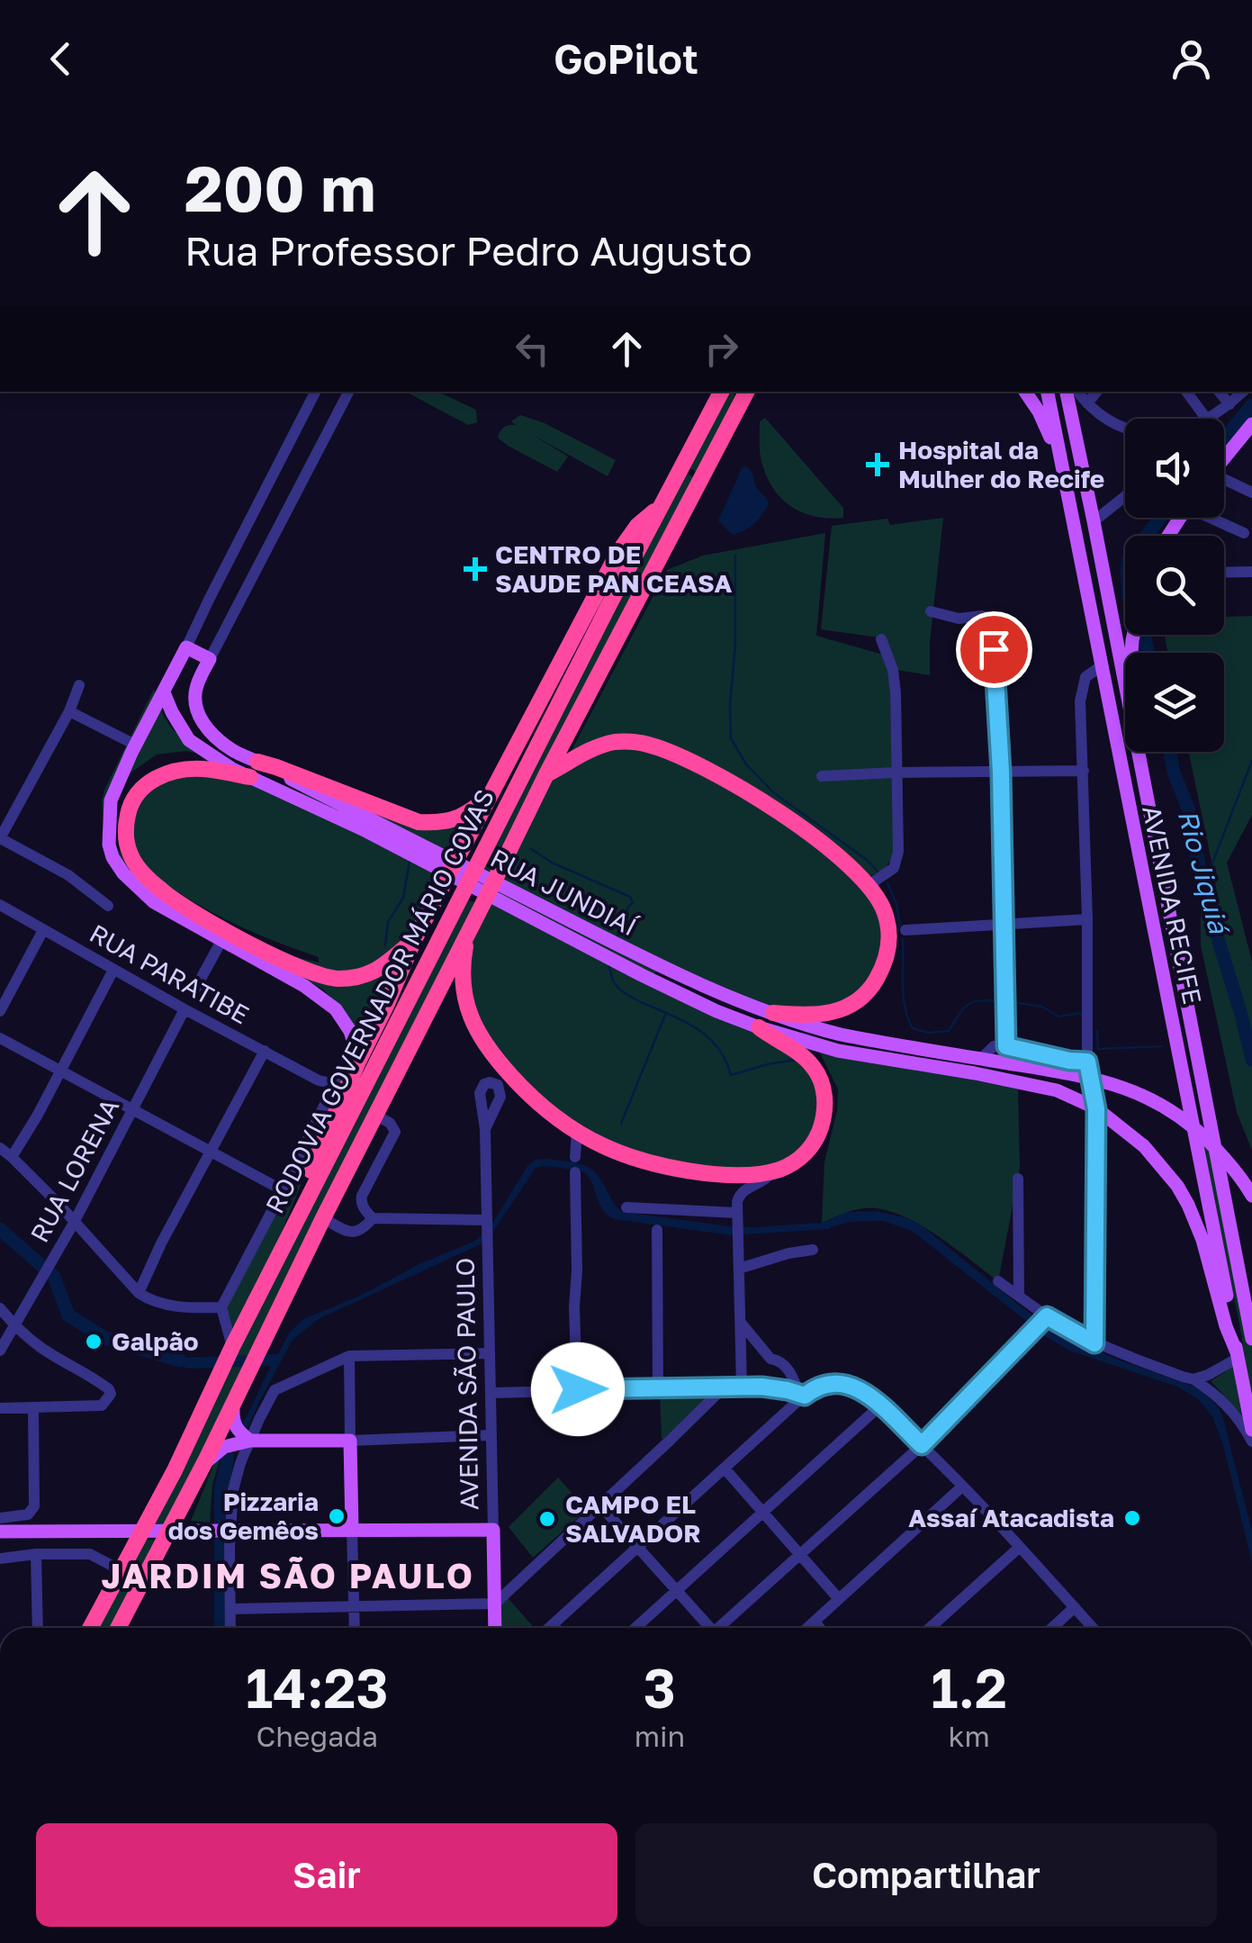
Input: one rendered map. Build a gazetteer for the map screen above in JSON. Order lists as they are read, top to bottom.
{
  "streets": {
    "highway": ["RODOVIA GOVERNADOR MÁRIO COVAS"],
    "main road": ["RUA JUNDIAÍ", "AVENIDA RECIFE", "AVENIDA SÃO PAULO"],
    "street": ["RUA PARATIBE", "RUA LORENA"]
  },
  "crossings": [
    ["RUA JUNDIAÍ", "AVENIDA RECIFE"],
    ["RUA PARATIBE", "RUA LORENA"]
  ],
  "districts": ["JARDIM SÃO PAULO"],
  "water": ["Rio Jiquiá"],
  "places": {
    "health": ["Hospital da Mulher do Recife", "CENTRO DE SAUDE PAN CEASA"],
    "other": [
      "Galpão",
      "Pizzaria dos Gemêos",
      "Assaí Atacadista",
      "CAMPO EL SALVADOR"
    ]
  },
  "page": {
    "header": "GoPilot",
    "turn": ["200 m", "Rua Professor Pedro Augusto"],
    "eta": [
      "14:23",
      "Chegada",
      "3",
      "min",
      "1.2",
      "km"
    ],
    "buttons": ["Sair", "Compartilhar"]
  }
}
